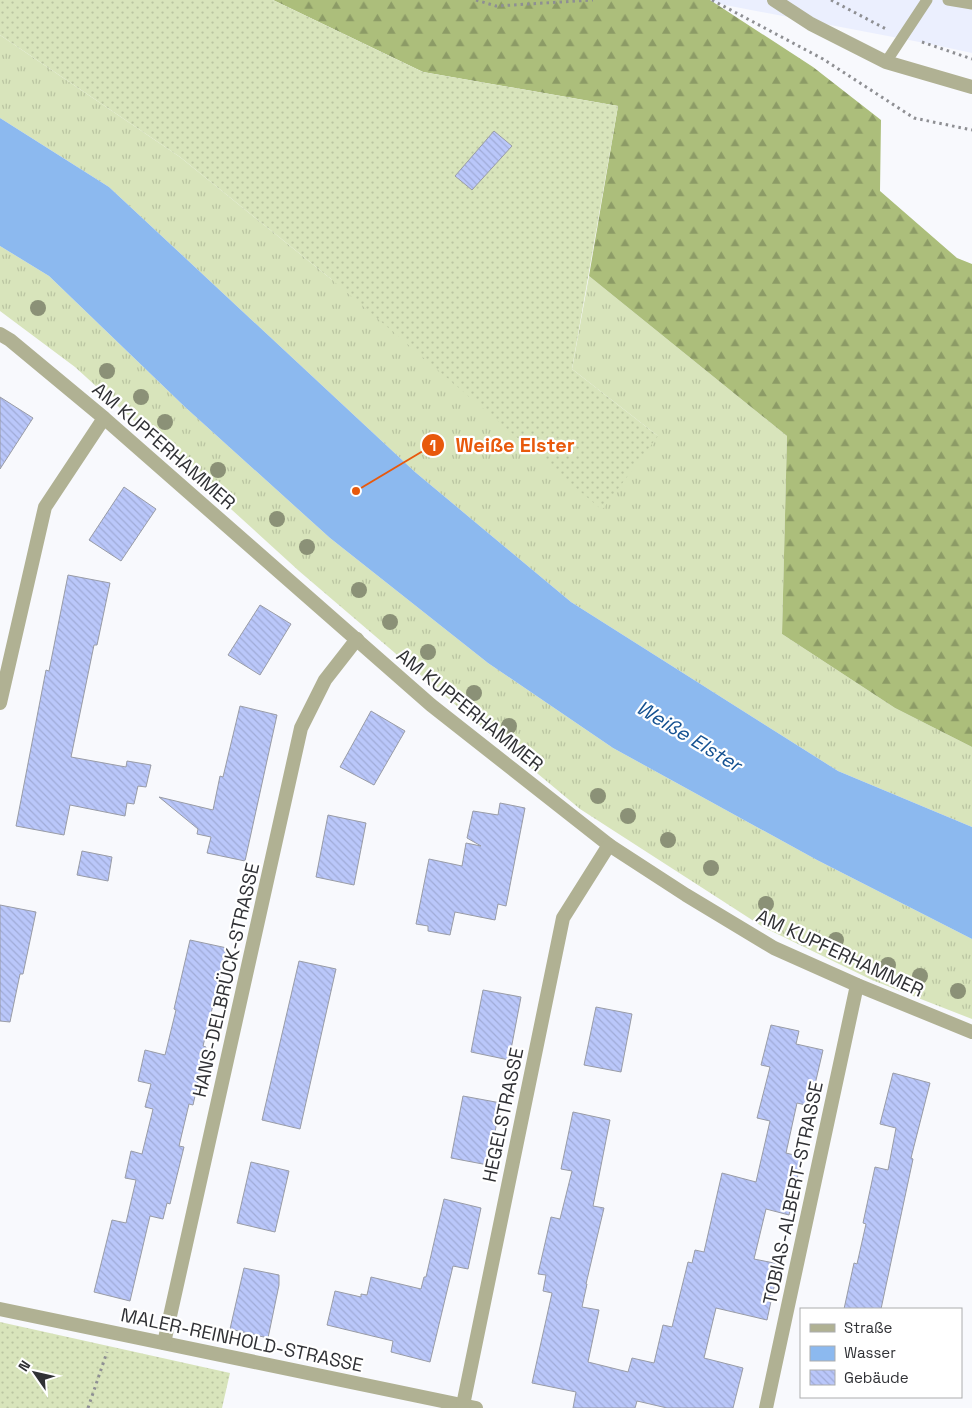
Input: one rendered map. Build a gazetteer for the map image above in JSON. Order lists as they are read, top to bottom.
{
  "streets": {
    "street": [
      "AM KUPFERHAMMER",
      "HANS-DELBRÜCK-STRASSE",
      "HEGELSTRASSE",
      "TOBIAS-ALBERT-STRASSE",
      "MALER-REINHOLD-STRASSE"
    ]
  },
  "crossings": [
    ["AM KUPFERHAMMER", "HANS-DELBRÜCK-STRASSE"],
    ["AM KUPFERHAMMER", "HEGELSTRASSE"],
    ["AM KUPFERHAMMER", "TOBIAS-ALBERT-STRASSE"],
    ["HANS-DELBRÜCK-STRASSE", "MALER-REINHOLD-STRASSE"],
    ["HEGELSTRASSE", "MALER-REINHOLD-STRASSE"]
  ],
  "water": ["Weiße Elster"],
  "places": ["Weiße Elster"],
  "legend": ["Straße", "Wasser", "Gebäude"],
  "north": "top left"
}
